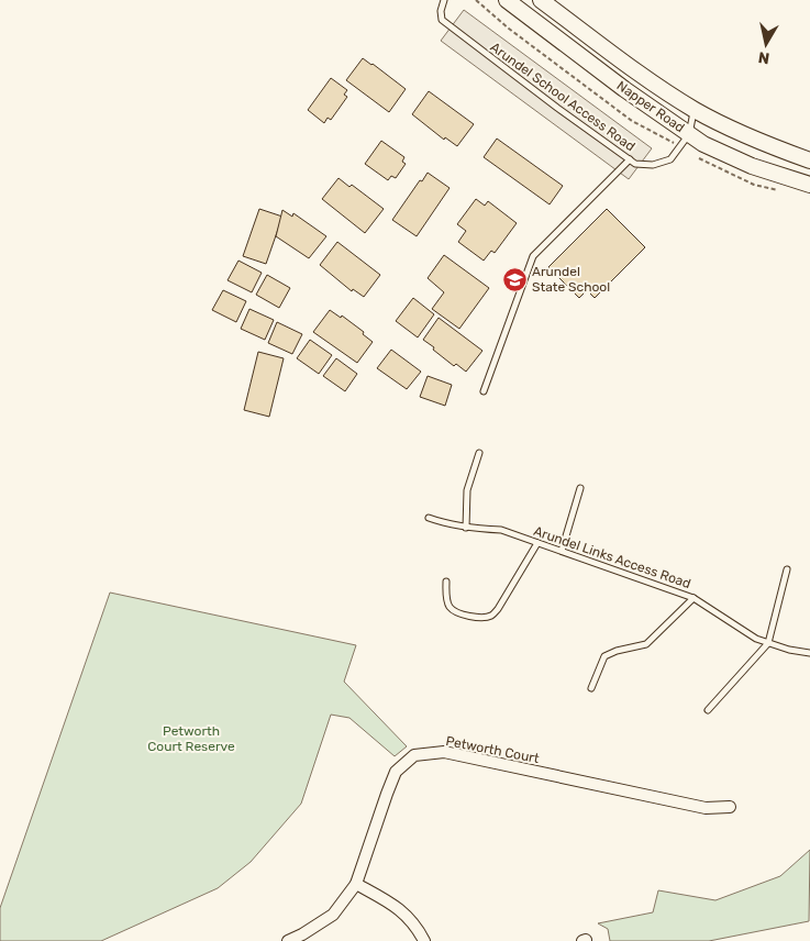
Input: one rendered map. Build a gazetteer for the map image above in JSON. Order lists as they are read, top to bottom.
{
  "streets": {
    "main road": ["Napper Road"],
    "street": ["Petworth Court"],
    "lane": ["Arundel School Access Road", "Arundel Links Access Road"]
  },
  "crossings": [
    ["Arundel School Access Road", "Napper Road"]
  ],
  "parks": ["Petworth Court Reserve"],
  "places": {
    "school or university": ["Arundel State School"]
  },
  "north": "bottom"
}
